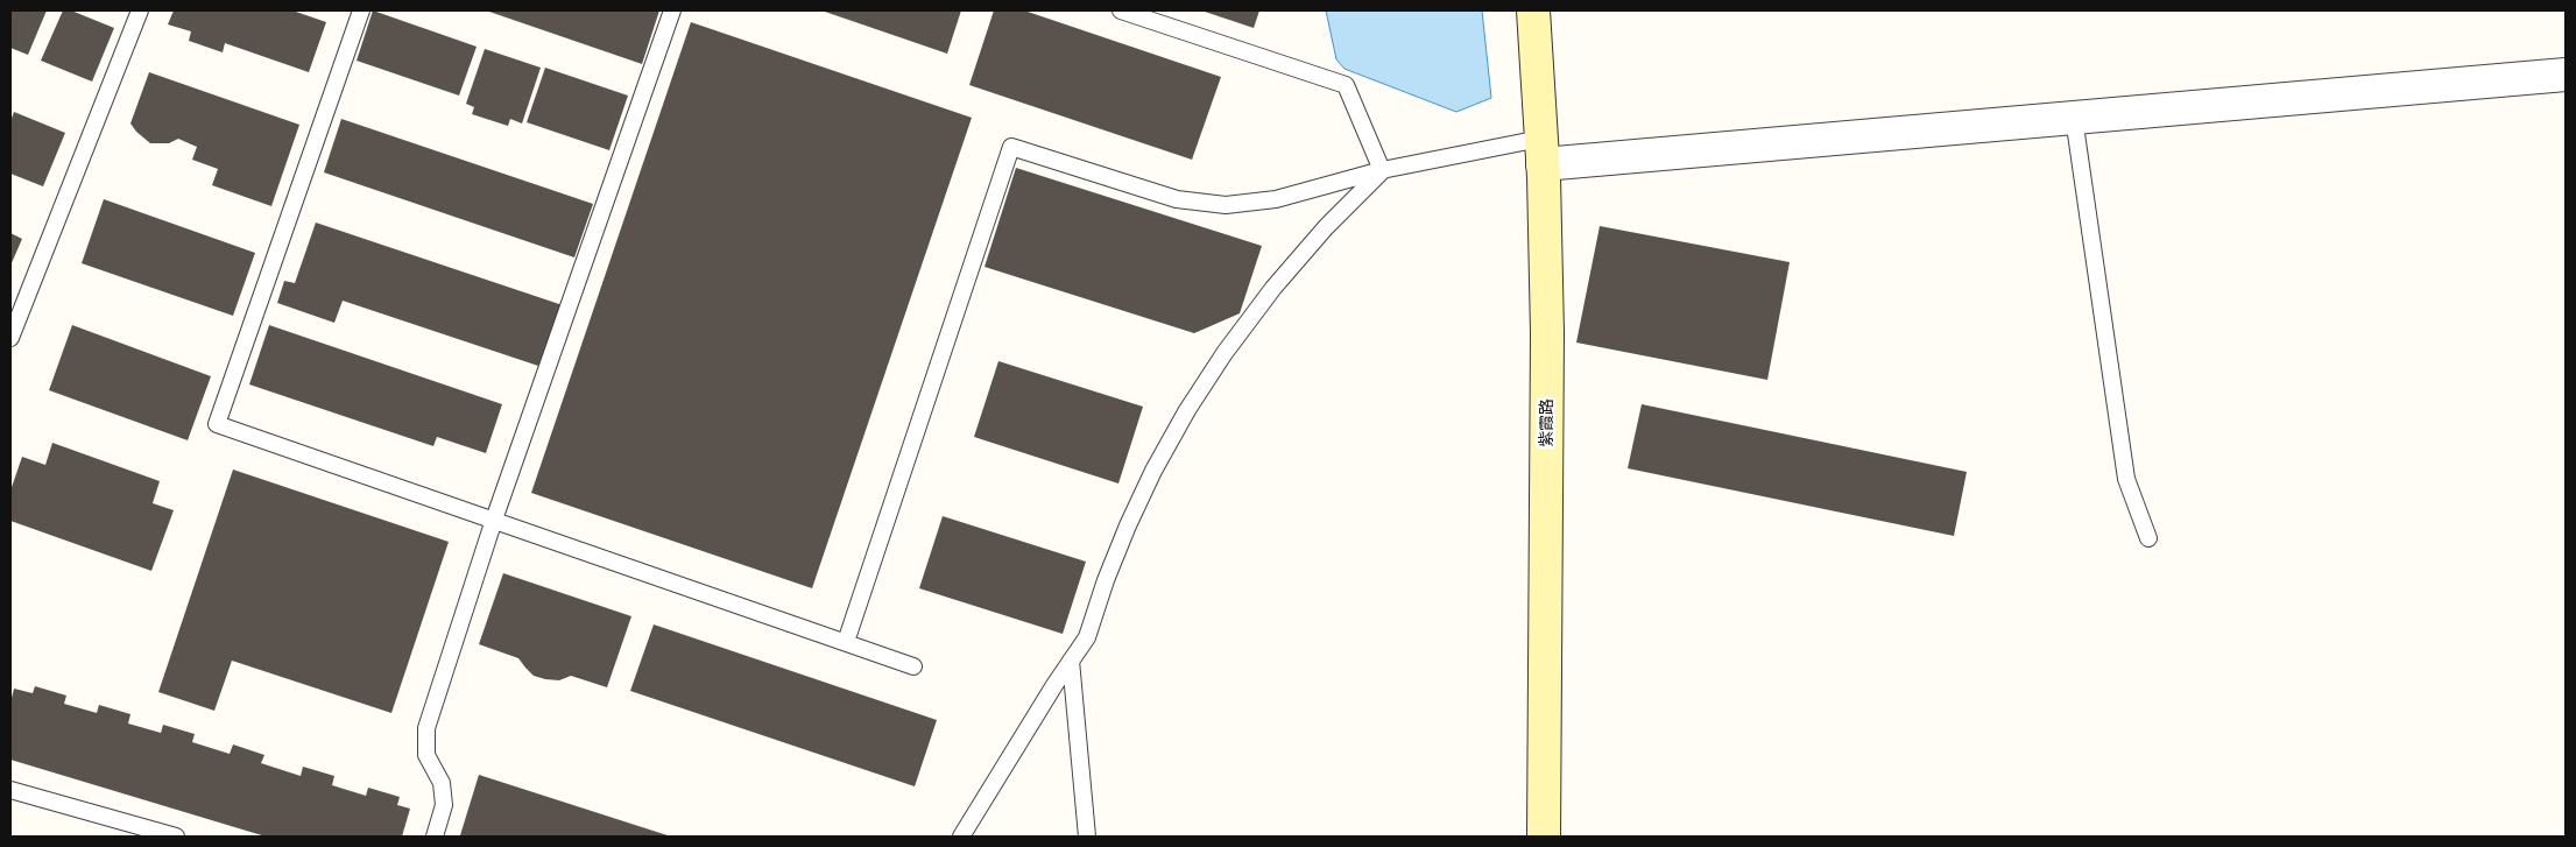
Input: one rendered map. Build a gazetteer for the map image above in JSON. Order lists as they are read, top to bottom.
{
  "streets": {
    "street": ["紫霞路"]
  }
}
